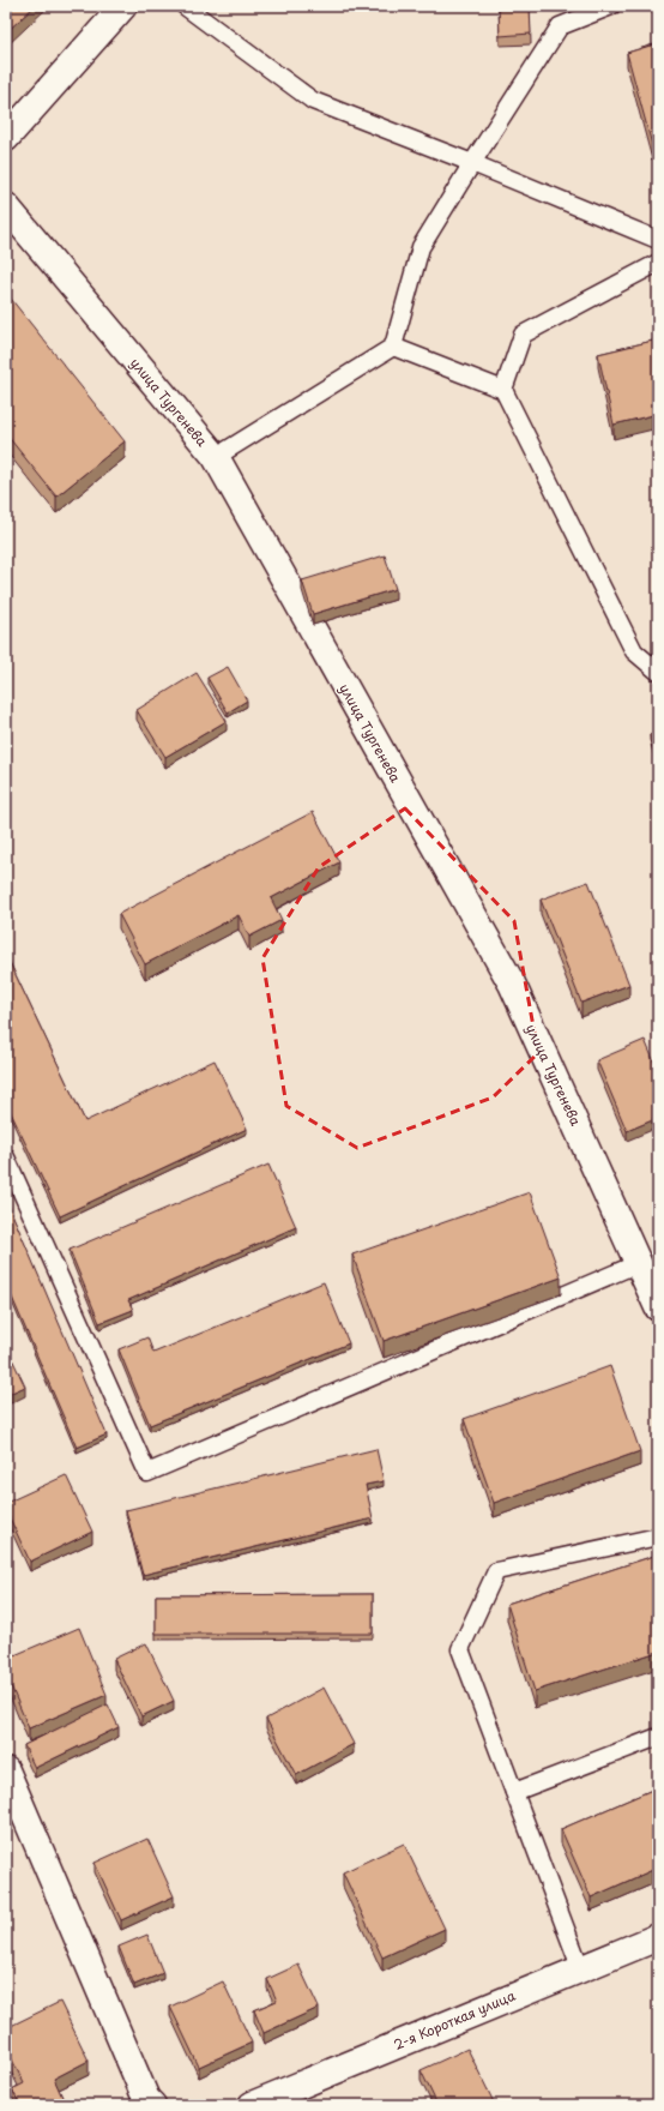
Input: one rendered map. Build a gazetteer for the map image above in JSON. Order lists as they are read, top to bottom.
{
  "streets": {
    "street": ["улица Тургенева", "2-я Короткая улица"]
  }
}
